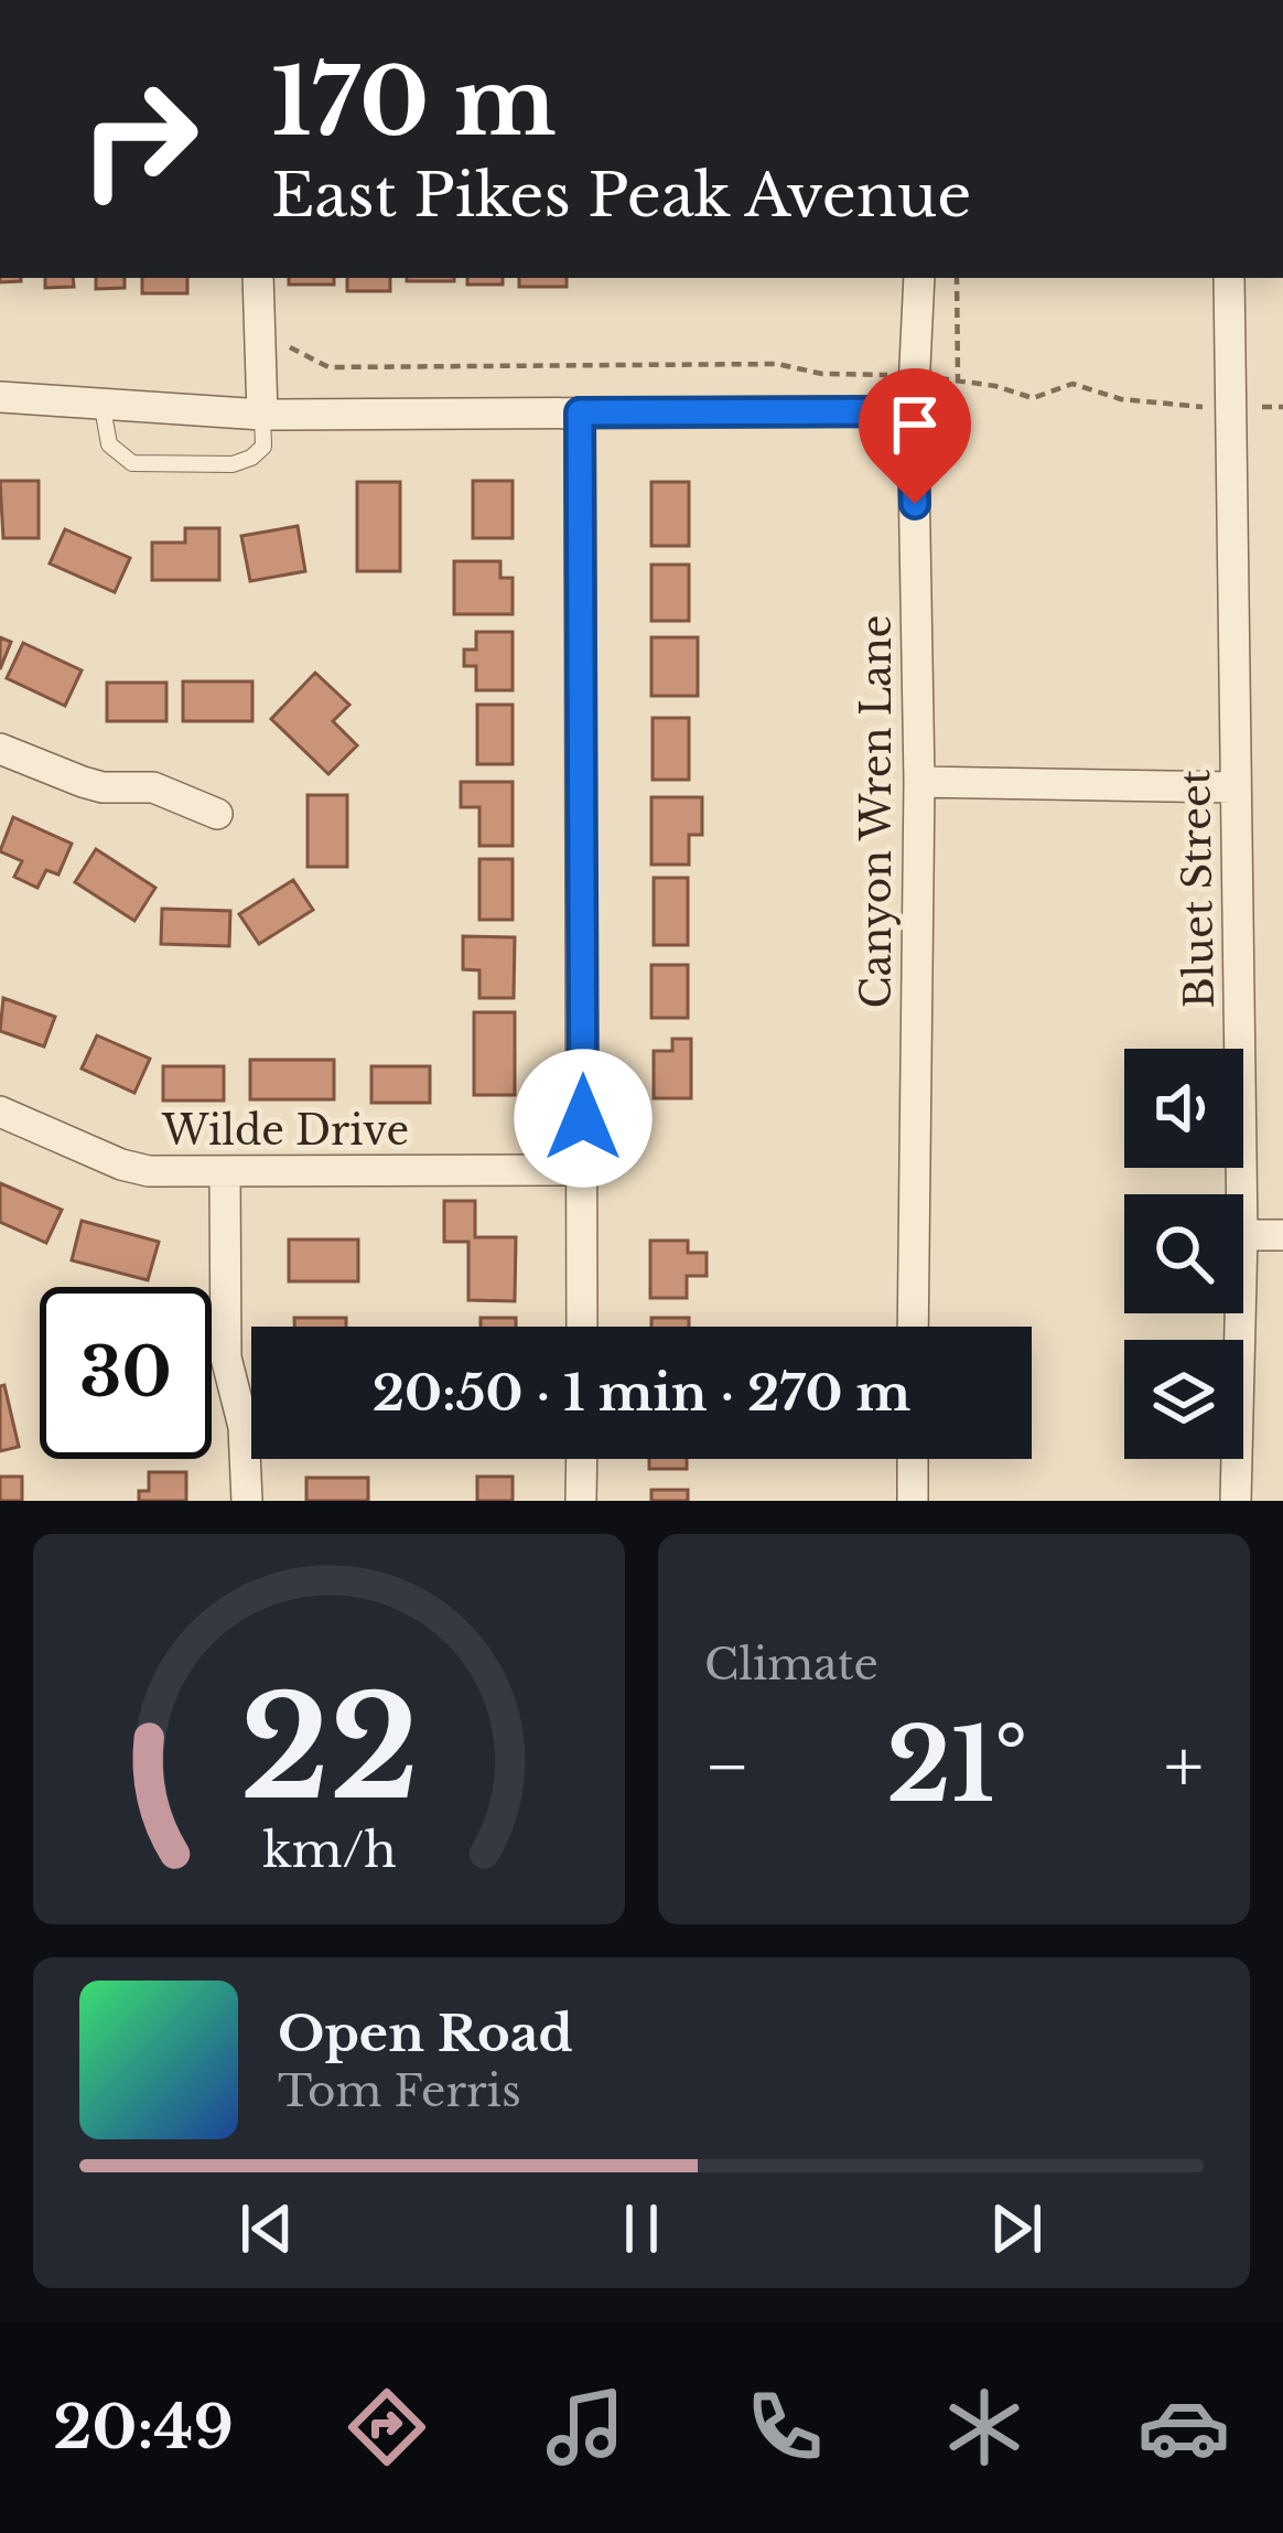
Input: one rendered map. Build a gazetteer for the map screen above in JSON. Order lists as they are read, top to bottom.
{
  "streets": {
    "street": ["Canyon Wren Lane", "Bluet Street", "Wilde Drive"]
  },
  "page": {
    "turn": ["170 m", "East Pikes Peak Avenue"],
    "limit": "30",
    "trip": "20:50 · 1 min · 270 m",
    "tile": "Climate",
    "heat": ["−", "21°", "+"],
    "song": ["Open Road", "Tom Ferris"],
    "tabs": "20:49",
    "gauge": ["22", "km/h"]
  }
}
